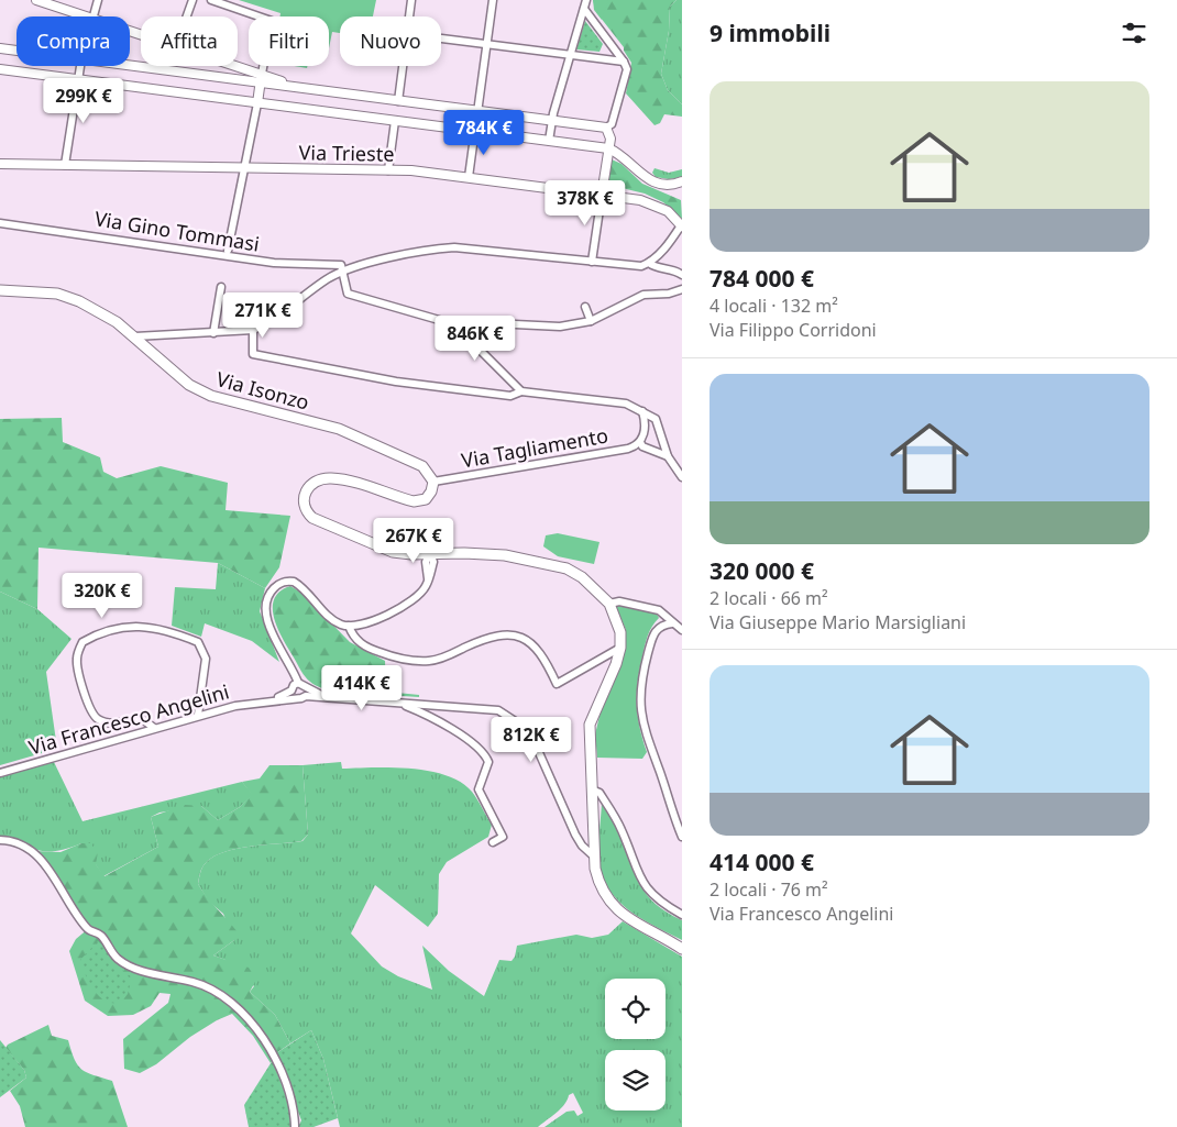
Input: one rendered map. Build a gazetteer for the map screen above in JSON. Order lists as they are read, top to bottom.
{
  "streets": {
    "main road": ["Via Isonzo"],
    "street": [
      "Via Trieste",
      "Via Gino Tommasi",
      "Via Tagliamento",
      "Via Francesco Angelini"
    ]
  },
  "crossings": [
    ["Via Isonzo", "Via Tagliamento"]
  ],
  "page": {
    "heading": "9 immobili",
    "chip": [
      "Compra",
      "Affitta",
      "Filtri",
      "Nuovo"
    ],
    "list": [
      {
        "name": "784 000 €",
        "note": "4 locali · 132 m² · Via Filippo Corridoni"
      },
      {
        "name": "320 000 €",
        "note": "2 locali · 66 m² · Via Giuseppe Mario Marsigliani"
      },
      {
        "name": "414 000 €",
        "note": "2 locali · 76 m² · Via Francesco Angelini"
      }
    ],
    "price": [
      "299K €",
      "784K €",
      "378K €",
      "271K €",
      "846K €",
      "267K €",
      "320K €",
      "414K €",
      "812K €"
    ]
  }
}
